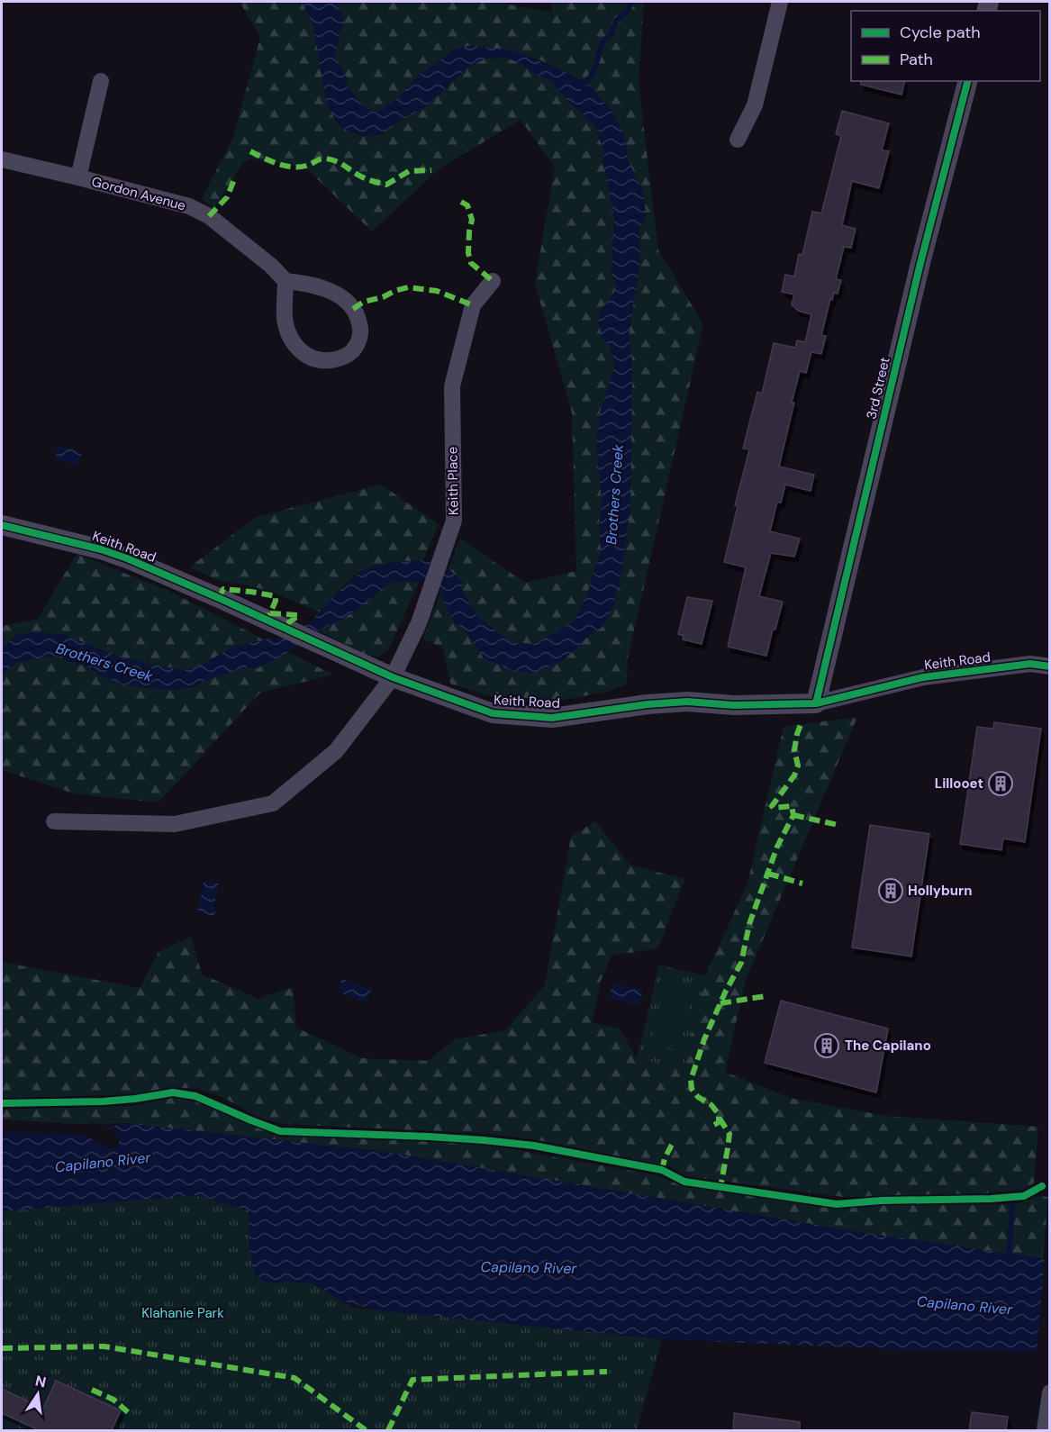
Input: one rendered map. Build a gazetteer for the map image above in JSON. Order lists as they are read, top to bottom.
{
  "streets": {
    "street": [
      "Gordon Avenue",
      "3rd Street",
      "Keith Place",
      "Keith Road"
    ]
  },
  "crossings": [
    ["3rd Street", "Keith Road"],
    ["Keith Place", "Keith Road"]
  ],
  "water": ["Brothers Creek", "Capilano River"],
  "parks": ["Klahanie Park"],
  "places": {
    "building": ["Lillooet", "Hollyburn", "The Capilano"]
  },
  "legend": ["Cycle path", "Path"],
  "north": "top"
}
